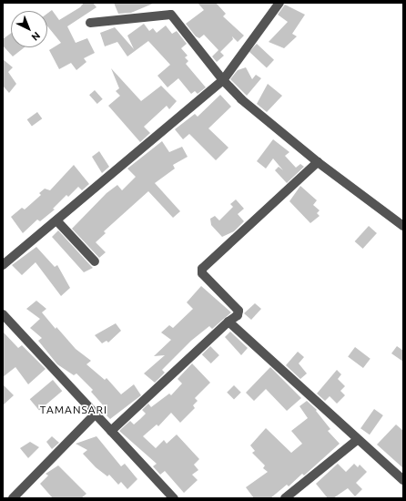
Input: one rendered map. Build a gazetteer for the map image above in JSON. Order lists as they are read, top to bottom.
{
  "districts": ["TAMANSARI"],
  "north": "bottom right"
}
